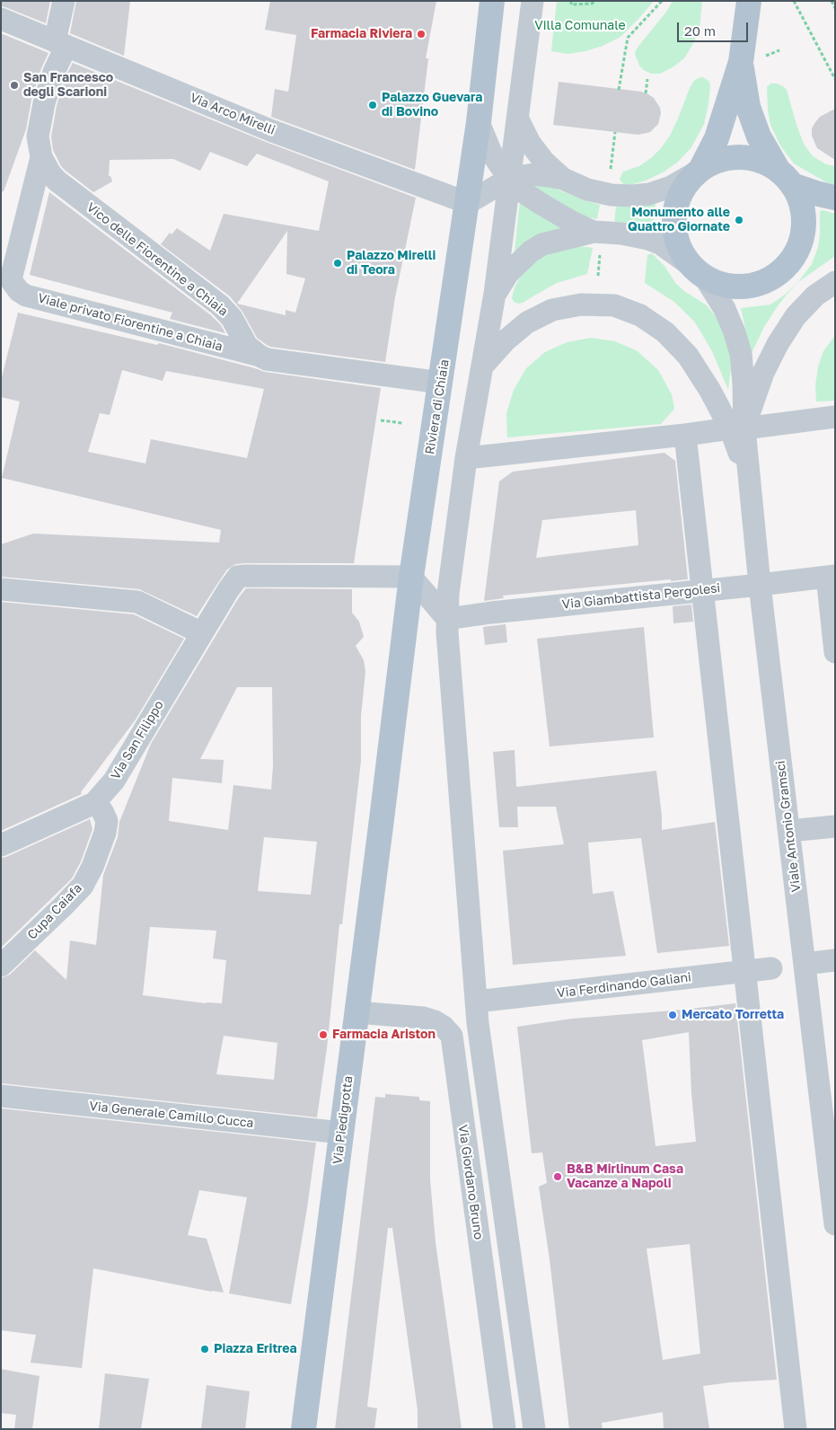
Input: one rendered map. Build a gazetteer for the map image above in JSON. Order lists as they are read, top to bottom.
{
  "streets": {
    "main road": ["Riviera di Chiaia", "Via Piedigrotta"],
    "street": [
      "Via Arco Mirelli",
      "Vico delle Fiorentine a Chiaia",
      "Viale privato Fiorentine a Chiaia",
      "Via Giambattista Pergolesi",
      "Via San Filippo",
      "Viale Antonio Gramsci",
      "Cupa Caiafa",
      "Via Ferdinando Galiani",
      "Via Generale Camillo Cucca",
      "Via Giordano Bruno"
    ]
  },
  "crossings": [
    ["Via Arco Mirelli", "Vico delle Fiorentine a Chiaia"],
    ["Via Arco Mirelli", "Riviera di Chiaia"],
    ["Vico delle Fiorentine a Chiaia", "Viale privato Fiorentine a Chiaia"],
    ["Riviera di Chiaia", "Via San Filippo"],
    ["Riviera di Chiaia", "Via Piedigrotta"],
    ["Via Giambattista Pergolesi", "Viale Antonio Gramsci"],
    ["Via San Filippo", "Cupa Caiafa"],
    ["Via Generale Camillo Cucca", "Via Piedigrotta"],
    ["Via Piedigrotta", "Via Giordano Bruno"]
  ],
  "parks": ["Villa Comunale"],
  "places": [
    "Farmacia Riviera",
    "San Francesco degli Scarioni",
    "Palazzo Guevara di Bovino",
    "Monumento alle Quattro Giornate",
    "Palazzo Mirelli di Teora",
    "Mercato Torretta",
    "Farmacia Ariston",
    "B&B Mirlinum Casa Vacanze a Napoli",
    "Piazza Eritrea"
  ],
  "scale_bar": "20 m"
}
